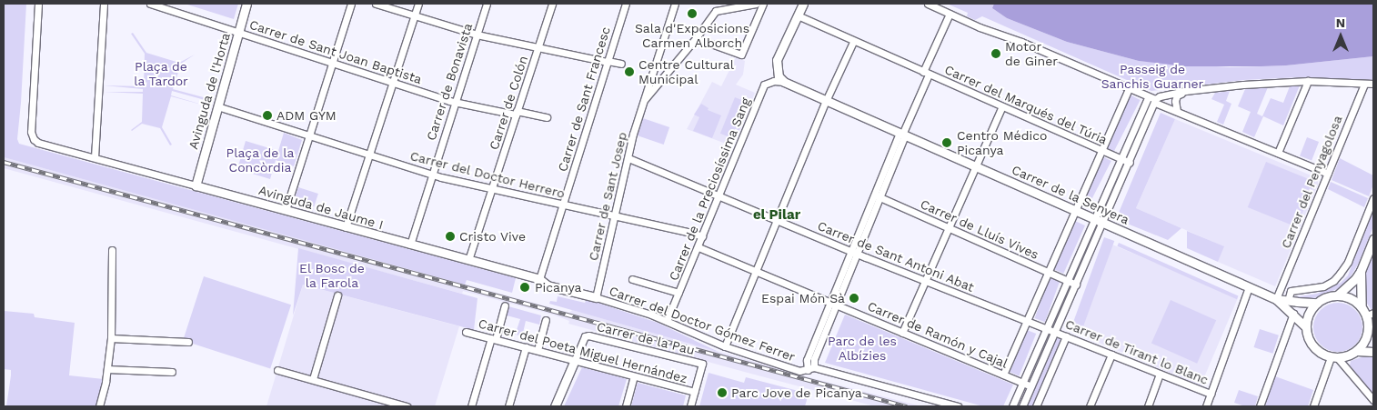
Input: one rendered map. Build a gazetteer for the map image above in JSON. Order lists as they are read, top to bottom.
{
  "streets": {
    "street": [
      "Carrer de Sant Joan Baptista",
      "Carrer de Bonavista",
      "Avinguda de l'Horta",
      "Carrer de Sant Francesc",
      "Carrer de Colón",
      "Carrer del Marqués del Túria",
      "Carrer del Doctor Herrero",
      "Carrer del Penyagolosa",
      "Carrer de la Preciosíssima Sang",
      "Carrer de la Senyera",
      "Carrer de Sant Josep",
      "Avinguda de Jaume I",
      "Carrer de Lluís Vives",
      "Carrer de Sant Antoni Abat",
      "Carrer del Doctor Gómez Ferrer",
      "Carrer de Ramón y Cajal",
      "Carrer de la Pau",
      "Carrer del Poeta Miguel Hernández",
      "Carrer de Tirant lo Blanc"
    ]
  },
  "crossings": [
    ["Carrer de Sant Joan Baptista", "Carrer de Bonavista"],
    ["Carrer de Sant Joan Baptista", "Avinguda de l'Horta"],
    ["Carrer de Sant Joan Baptista", "Carrer de Colón"],
    ["Carrer de Bonavista", "Carrer del Doctor Herrero"],
    ["Carrer de Bonavista", "Avinguda de Jaume I"],
    ["Avinguda de l'Horta", "Carrer del Doctor Herrero"],
    ["Avinguda de l'Horta", "Avinguda de Jaume I"],
    ["Carrer de Sant Francesc", "Carrer del Doctor Herrero"],
    ["Carrer de Sant Francesc", "Avinguda de Jaume I"],
    ["Carrer de Colón", "Carrer del Doctor Herrero"],
    ["Carrer de Colón", "Avinguda de Jaume I"],
    ["Carrer del Doctor Herrero", "Carrer de la Preciosíssima Sang"],
    ["Carrer del Doctor Herrero", "Carrer de Sant Josep"],
    ["Carrer del Penyagolosa", "Carrer de la Senyera"],
    ["Carrer de la Preciosíssima Sang", "Carrer de la Senyera"],
    ["Carrer de la Preciosíssima Sang", "Carrer de Sant Antoni Abat"],
    ["Carrer de la Preciosíssima Sang", "Carrer del Doctor Gómez Ferrer"],
    ["Carrer de la Preciosíssima Sang", "Carrer de Ramón y Cajal"],
    ["Carrer de Sant Josep", "Avinguda de Jaume I"],
    ["Carrer de Sant Josep", "Carrer de Sant Antoni Abat"],
    ["Carrer de Sant Josep", "Carrer del Doctor Gómez Ferrer"],
    ["Avinguda de Jaume I", "Carrer del Doctor Gómez Ferrer"],
    ["Carrer de Sant Antoni Abat", "Carrer de Tirant lo Blanc"],
    ["Carrer de la Pau", "Carrer del Poeta Miguel Hernández"]
  ],
  "districts": ["el Pilar"],
  "parks": [
    "Plaça de la Tardor",
    "Passeig de Sanchis Guarner",
    "Plaça de la Concòrdia",
    "El Bosc de la Farola",
    "Parc de les Albízies"
  ],
  "places": [
    "Sala d'Exposicions Carmen Alborch",
    "Motor de Giner",
    "Centre Cultural Municipal",
    "ADM GYM",
    "Centro Médico Picanya",
    "Cristo Vive",
    "Picanya",
    "Espai Món Sà",
    "Parc Jove de Picanya"
  ],
  "north": "top"
}
